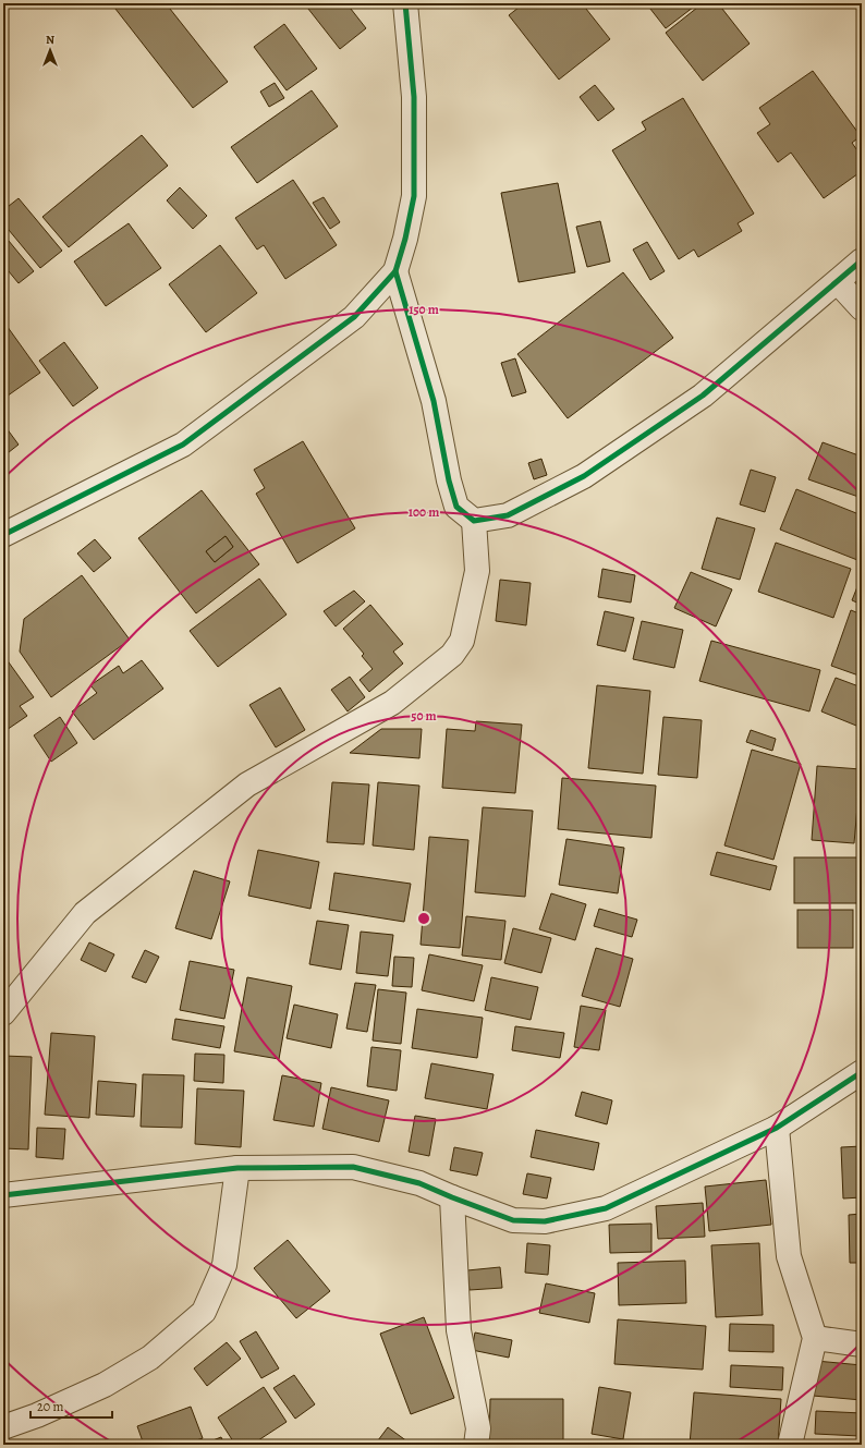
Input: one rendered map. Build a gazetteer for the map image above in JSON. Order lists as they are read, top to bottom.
{
  "scale_bar": "20 m",
  "north": "top",
  "rings": ["150 m", "100 m", "50 m"]
}
